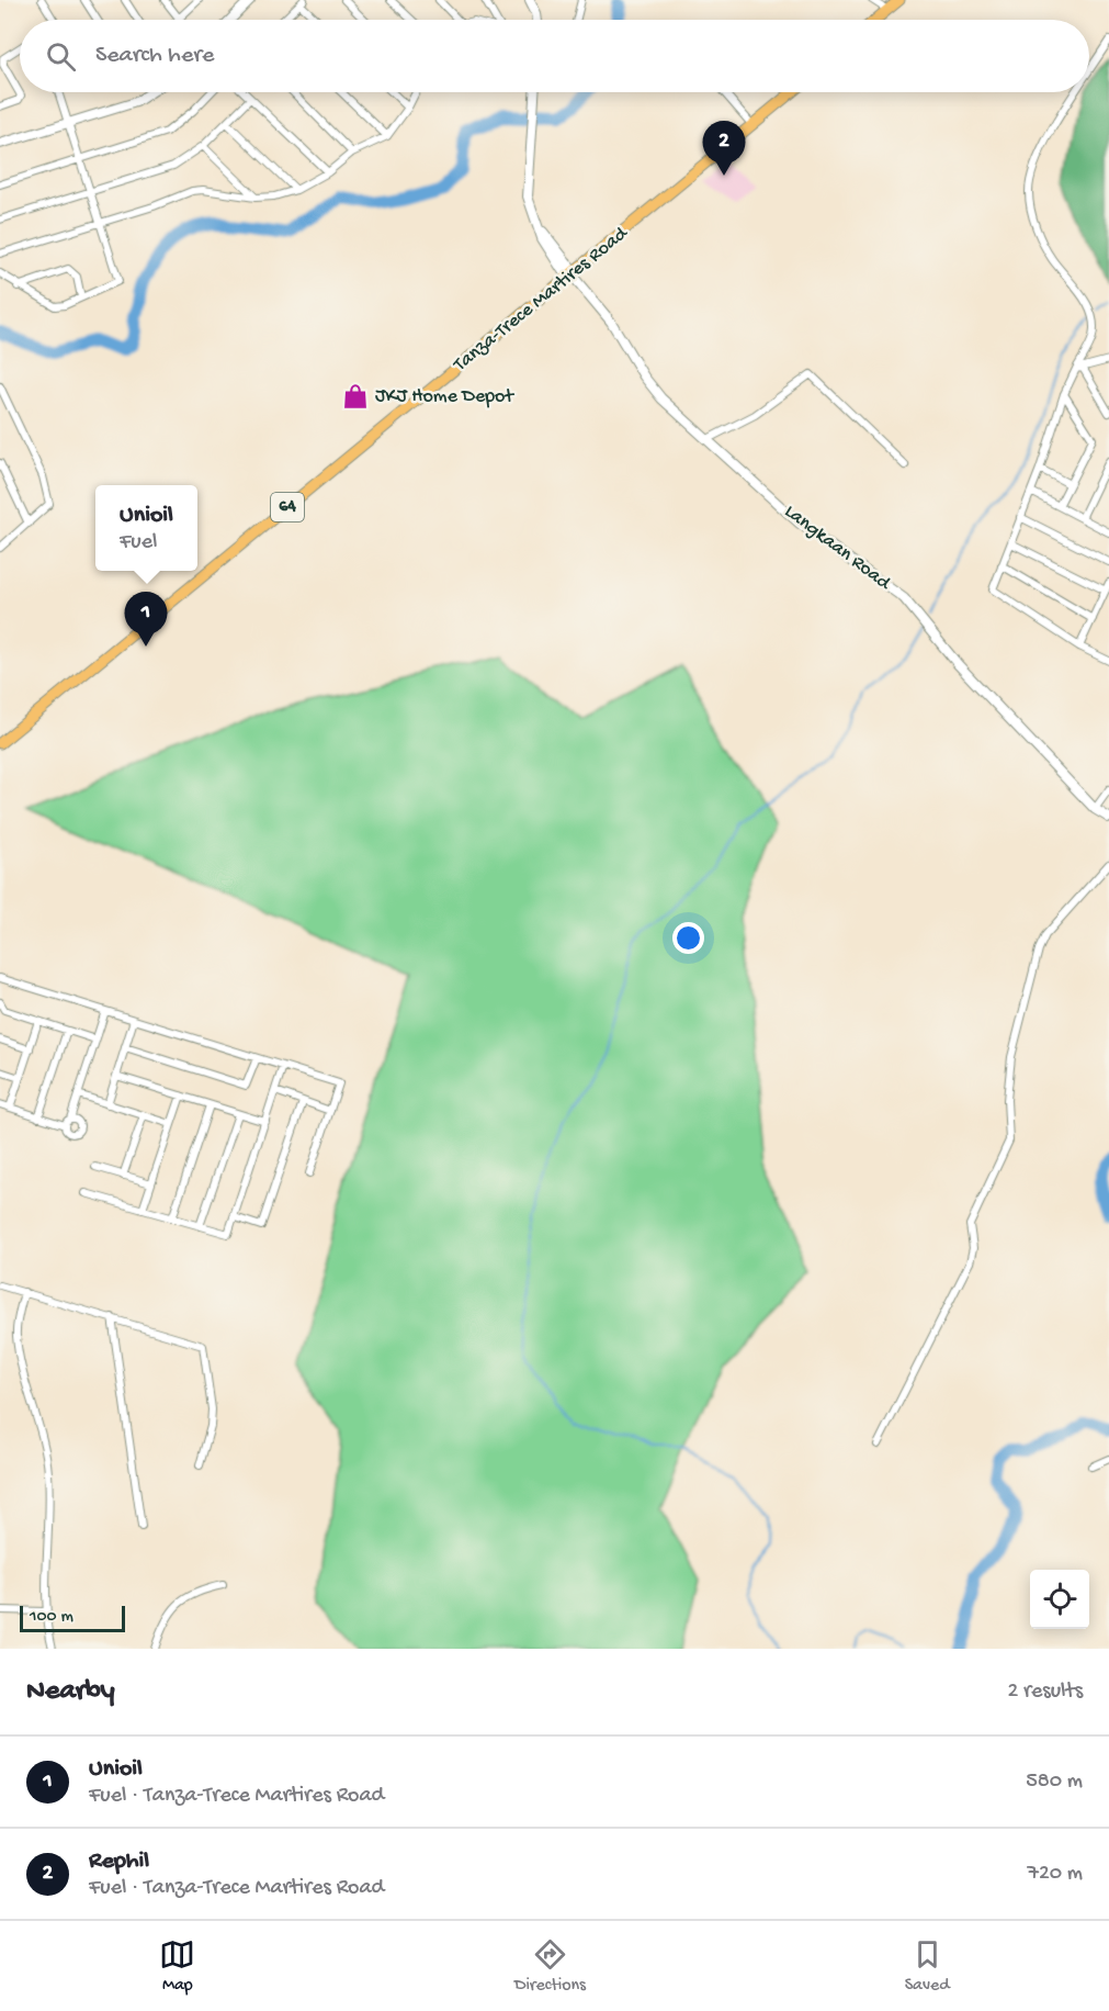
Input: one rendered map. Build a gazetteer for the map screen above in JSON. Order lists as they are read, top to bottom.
{
  "streets": {
    "main road": ["Tanza-Trece Martires Road", "64"],
    "street": ["Langkaan Road"]
  },
  "crossings": [
    ["Tanza-Trece Martires Road", "Langkaan Road"]
  ],
  "places": {
    "shop": ["JKJ Home Depot"]
  },
  "scale_bar": "100 m",
  "page": {
    "search": "Search here",
    "pins": ["2", "1"],
    "popup": ["Unioil", "Fuel"],
    "scale": "100 m",
    "heading": ["Nearby", "2 results"],
    "list": [
      {
        "mark": "1",
        "name": "Unioil",
        "note": "Fuel · Tanza-Trece Martires Road",
        "value": "580 m"
      },
      {
        "mark": "2",
        "name": "Rephil",
        "note": "Fuel · Tanza-Trece Martires Road",
        "value": "720 m"
      }
    ],
    "nav": ["Map", "Directions", "Saved"]
  }
}
